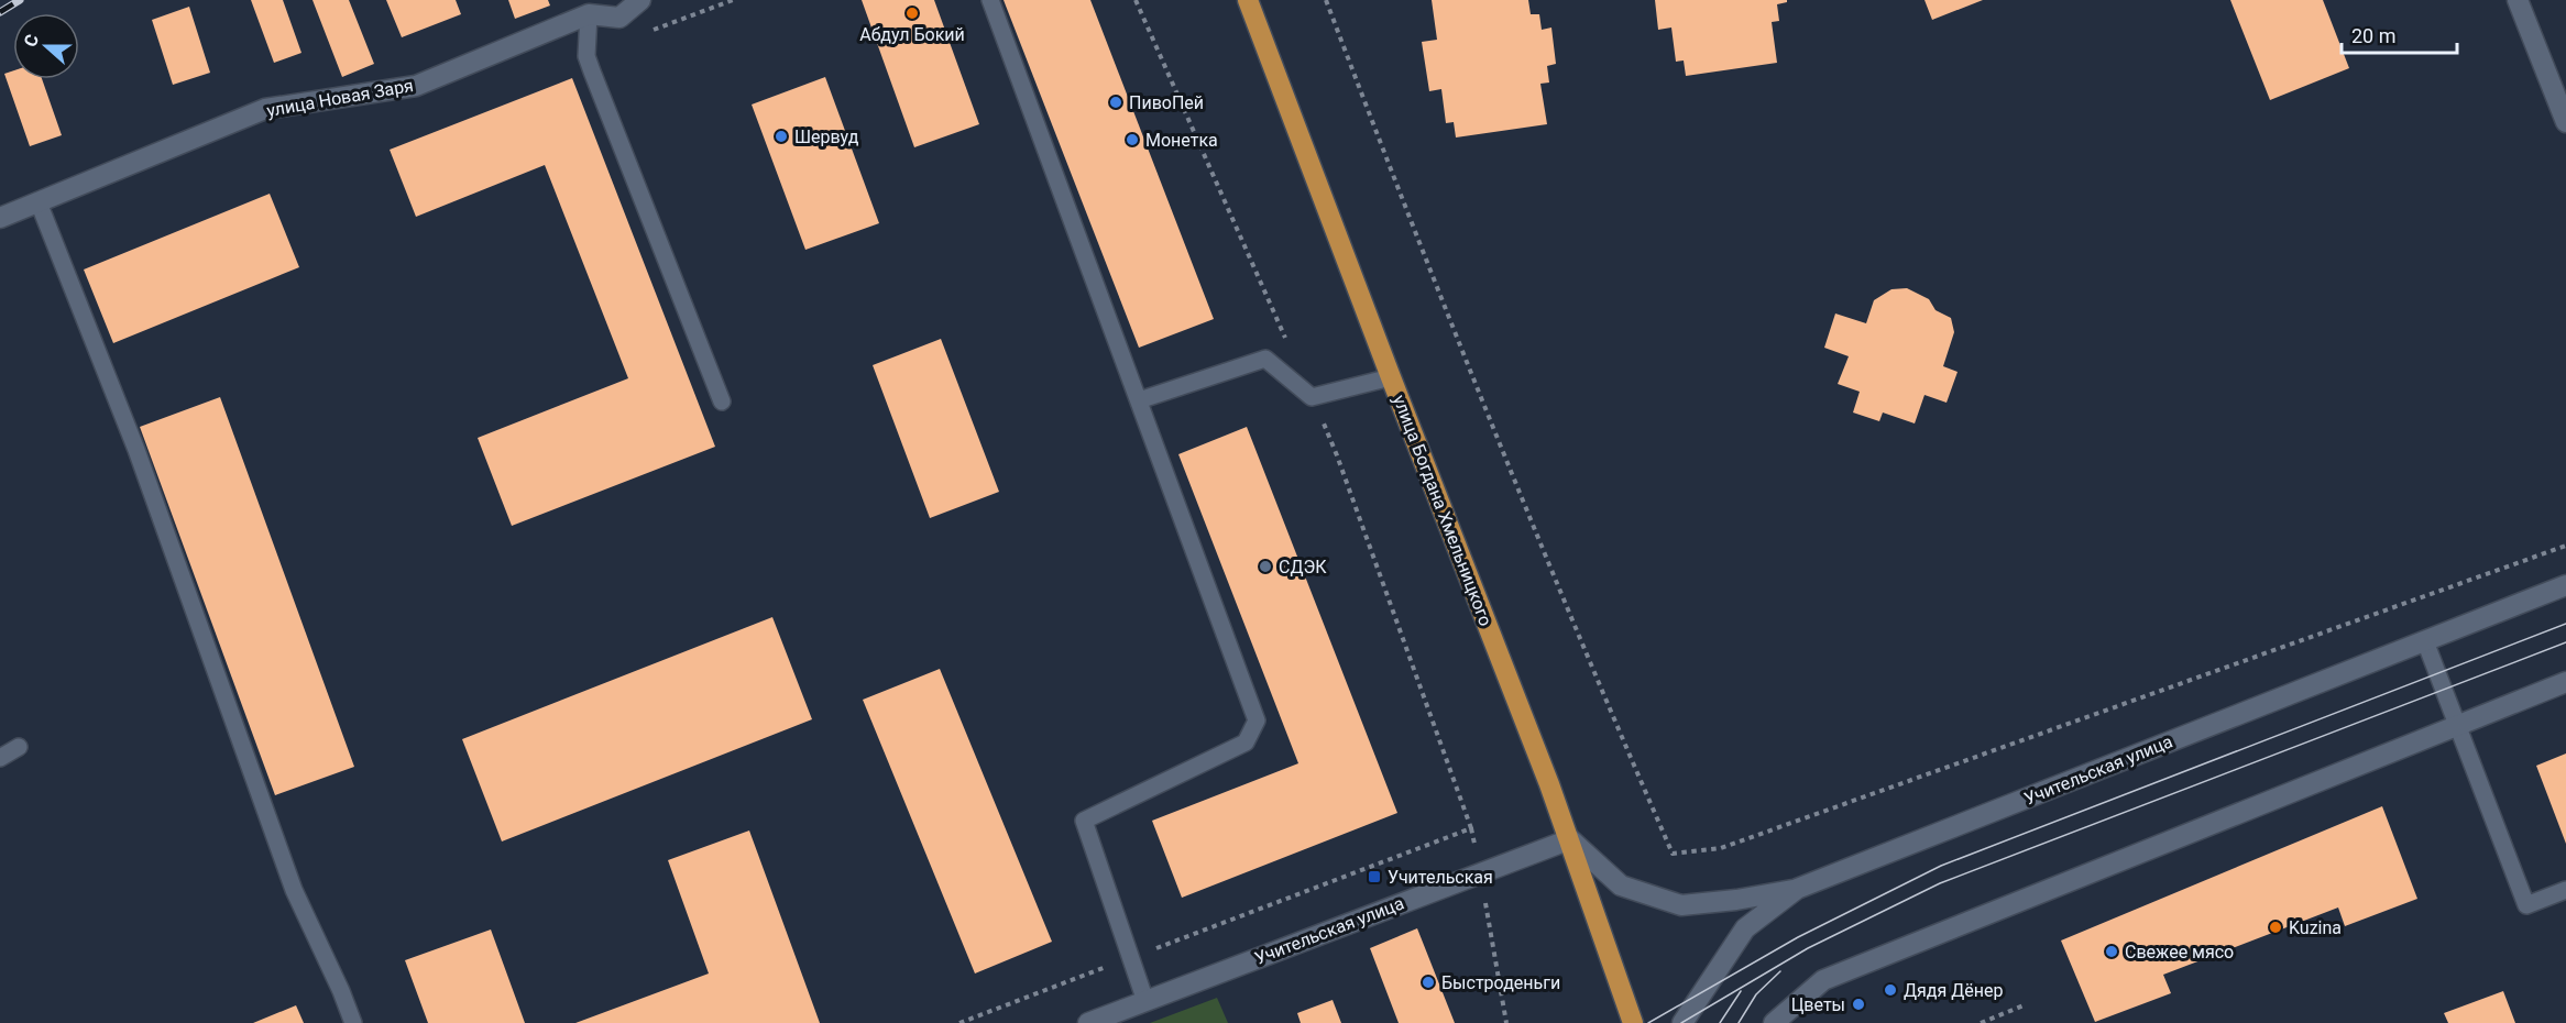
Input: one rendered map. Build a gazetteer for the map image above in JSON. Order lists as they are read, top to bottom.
{
  "streets": {
    "highway": ["улица Богдана Хмельницкого"],
    "main road": ["улица Новая Заря", "Учительская улица"]
  },
  "crossings": [
    ["улица Богдана Хмельницкого", "Учительская улица"]
  ],
  "places": {
    "other": [
      "Абдул Бокий",
      "ПивоПей",
      "Шервуд",
      "Монетка",
      "СДЭК",
      "Kuzina",
      "Свежее мясо",
      "Быстроденьги",
      "Дядя Дёнер",
      "Цветы"
    ],
    "transit": ["Учительская"]
  },
  "scale_bar": "20 m",
  "north": "left"
}
